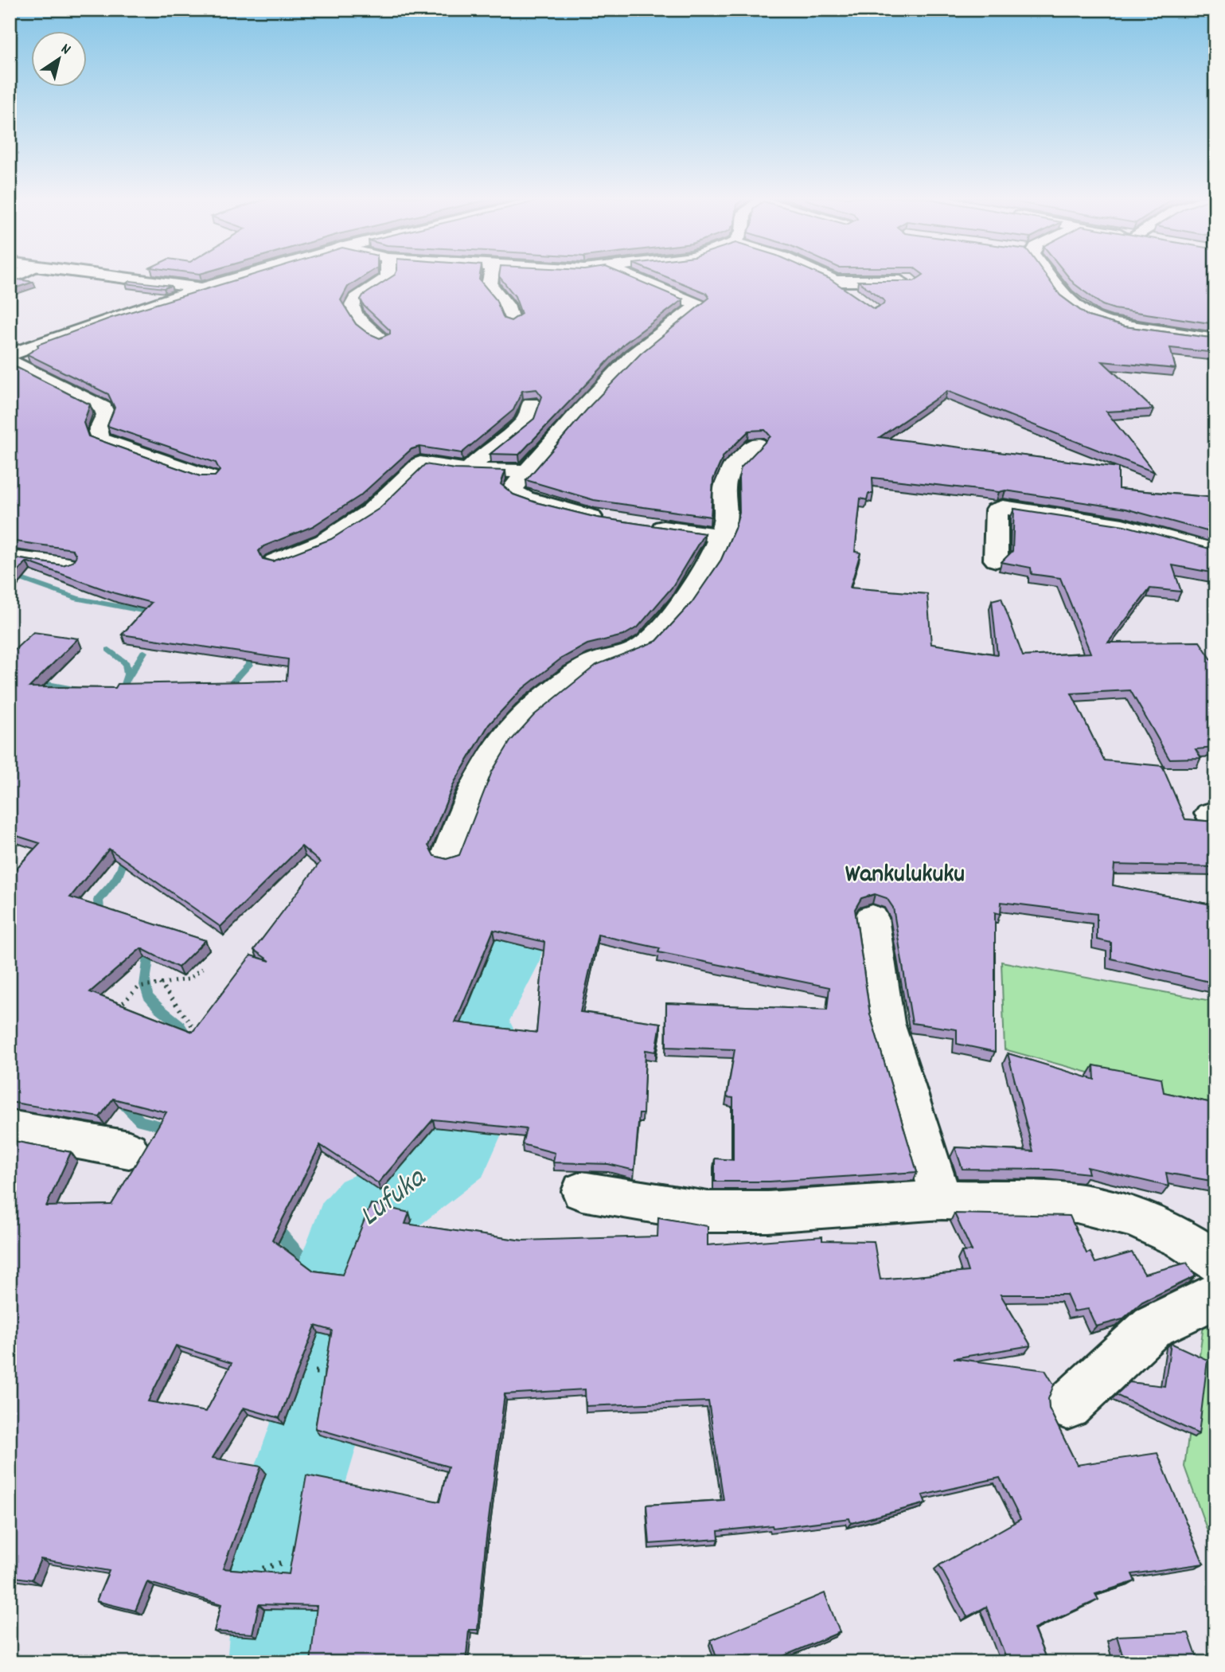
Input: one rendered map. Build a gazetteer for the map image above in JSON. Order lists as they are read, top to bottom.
{
  "districts": ["Wankulukuku"],
  "water": ["Lufuka"],
  "north": "top right"
}
